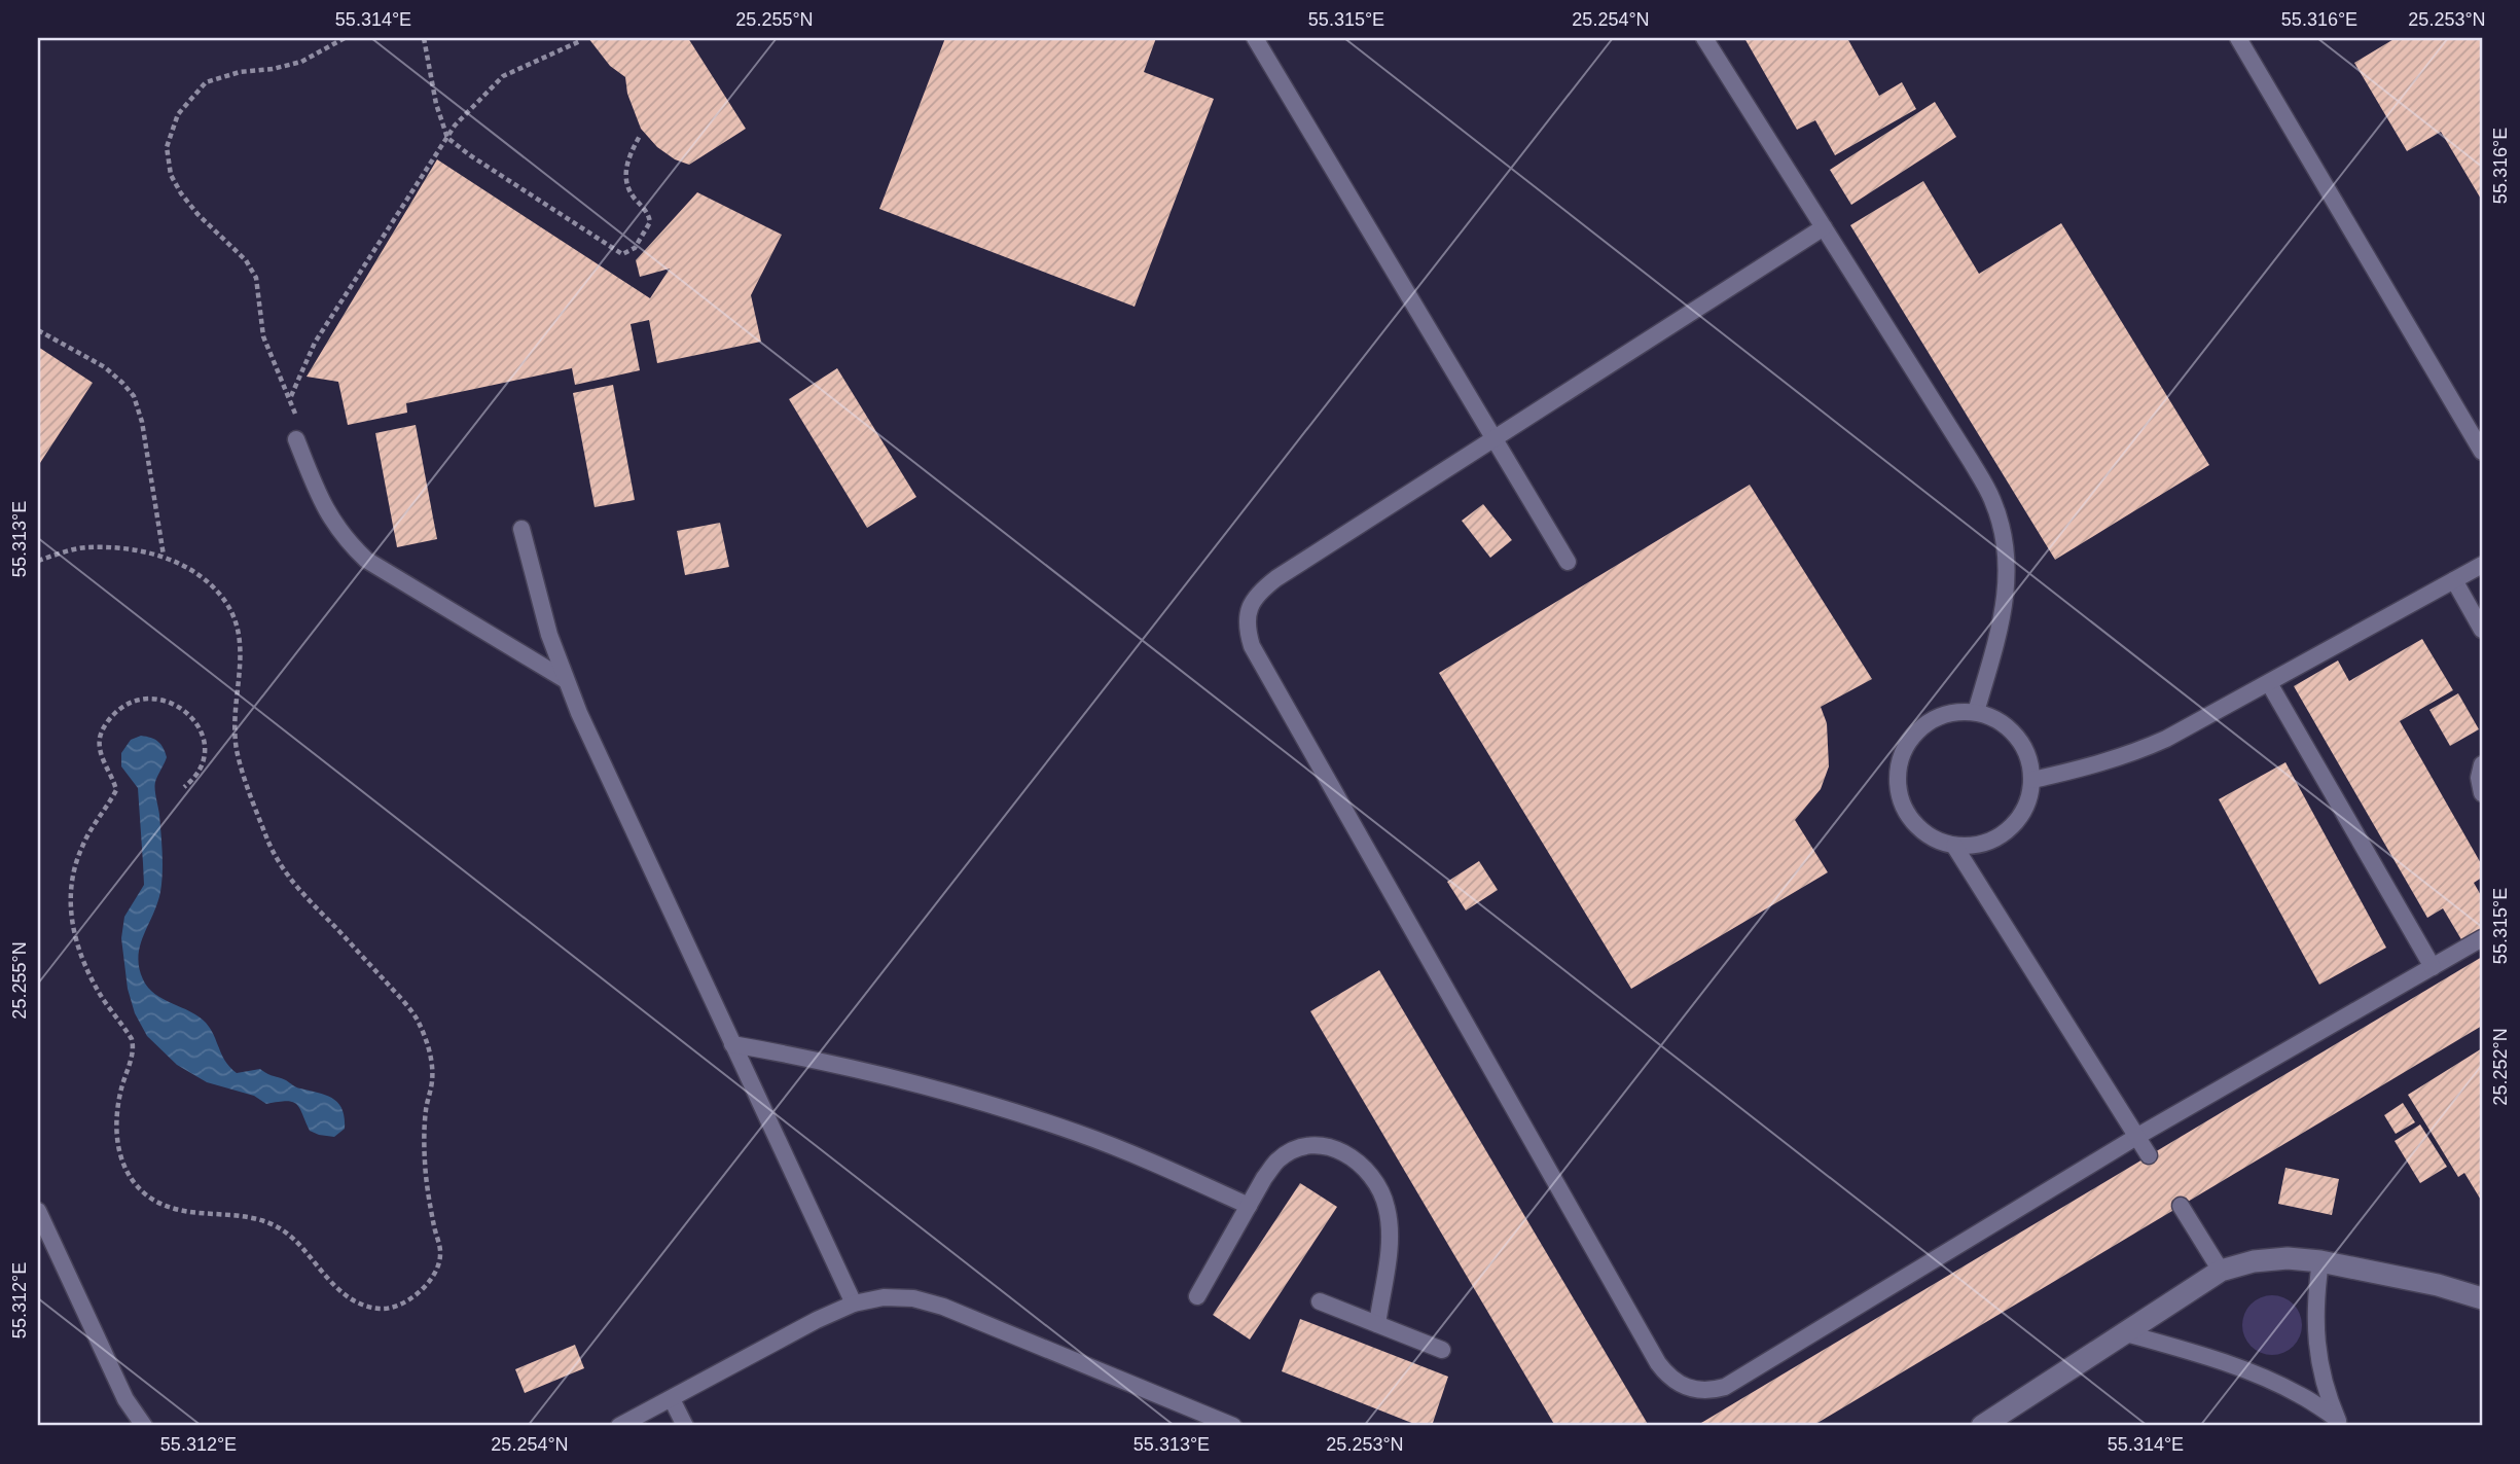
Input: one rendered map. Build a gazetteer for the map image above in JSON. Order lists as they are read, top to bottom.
{
  "coordinates": [
    "55.314°E",
    "25.255°N",
    "55.315°E",
    "25.254°N",
    "55.316°E",
    "25.253°N",
    "55.313°E",
    "25.252°N",
    "55.312°E"
  ]
}
